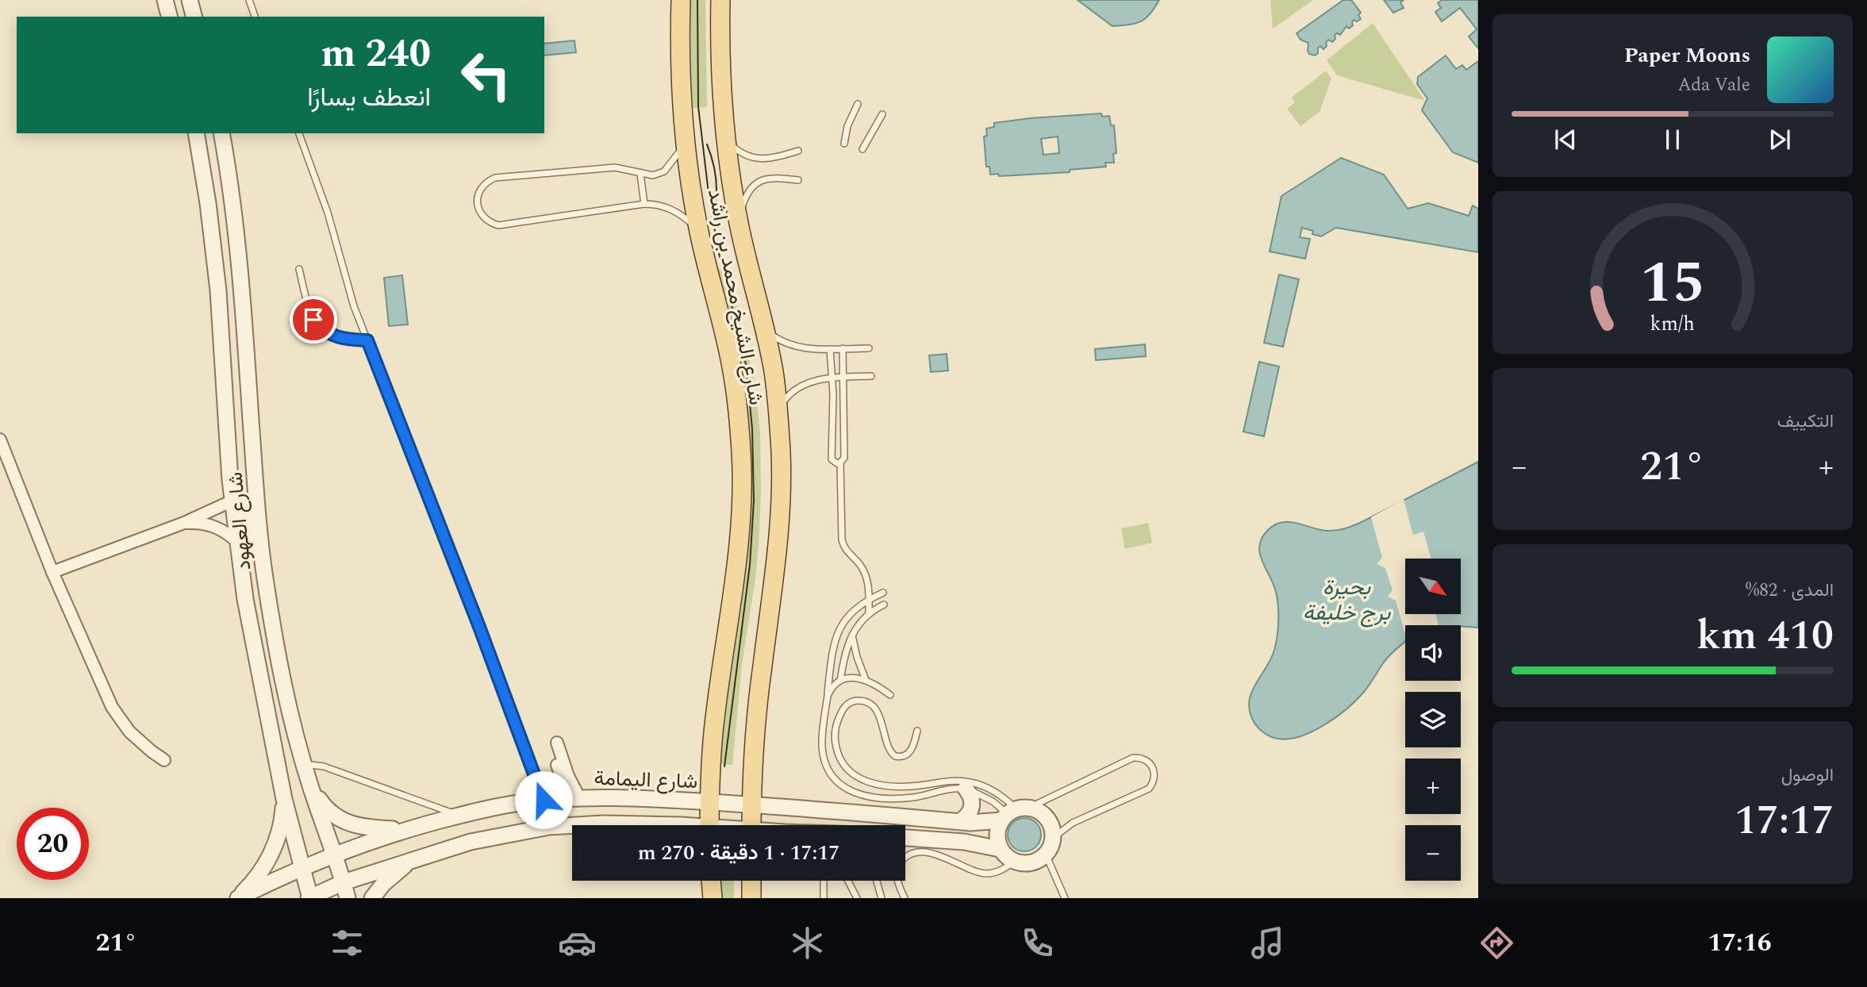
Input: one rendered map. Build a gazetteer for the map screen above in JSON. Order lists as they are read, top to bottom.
{
  "streets": {
    "main road": ["شارع الشيخ محمد بن راشد"],
    "street": ["شارع العهود", "شارع اليمامة"]
  },
  "crossings": [
    ["شارع الشيخ محمد بن راشد", "شارع اليمامة"],
    ["شارع العهود", "شارع اليمامة"]
  ],
  "water": ["بحيرة برج خليفة"],
  "north": "bottom right",
  "page": {
    "turn": ["240 m", "انعطف يسارًا"],
    "song": ["Paper Moons", "Ada Vale"],
    "tile": [
      "التكييف",
      ["المدى · 82%", "410 km"],
      ["الوصول", "17:17"]
    ],
    "heat": ["−", "21°", "+"],
    "map_buttons": ["+", "−"],
    "limit": "20",
    "trip": "17:17 · 1 دقيقة · 270 m",
    "tabs": ["17:16", "21°"],
    "gauge": ["15", "km/h"]
  }
}
